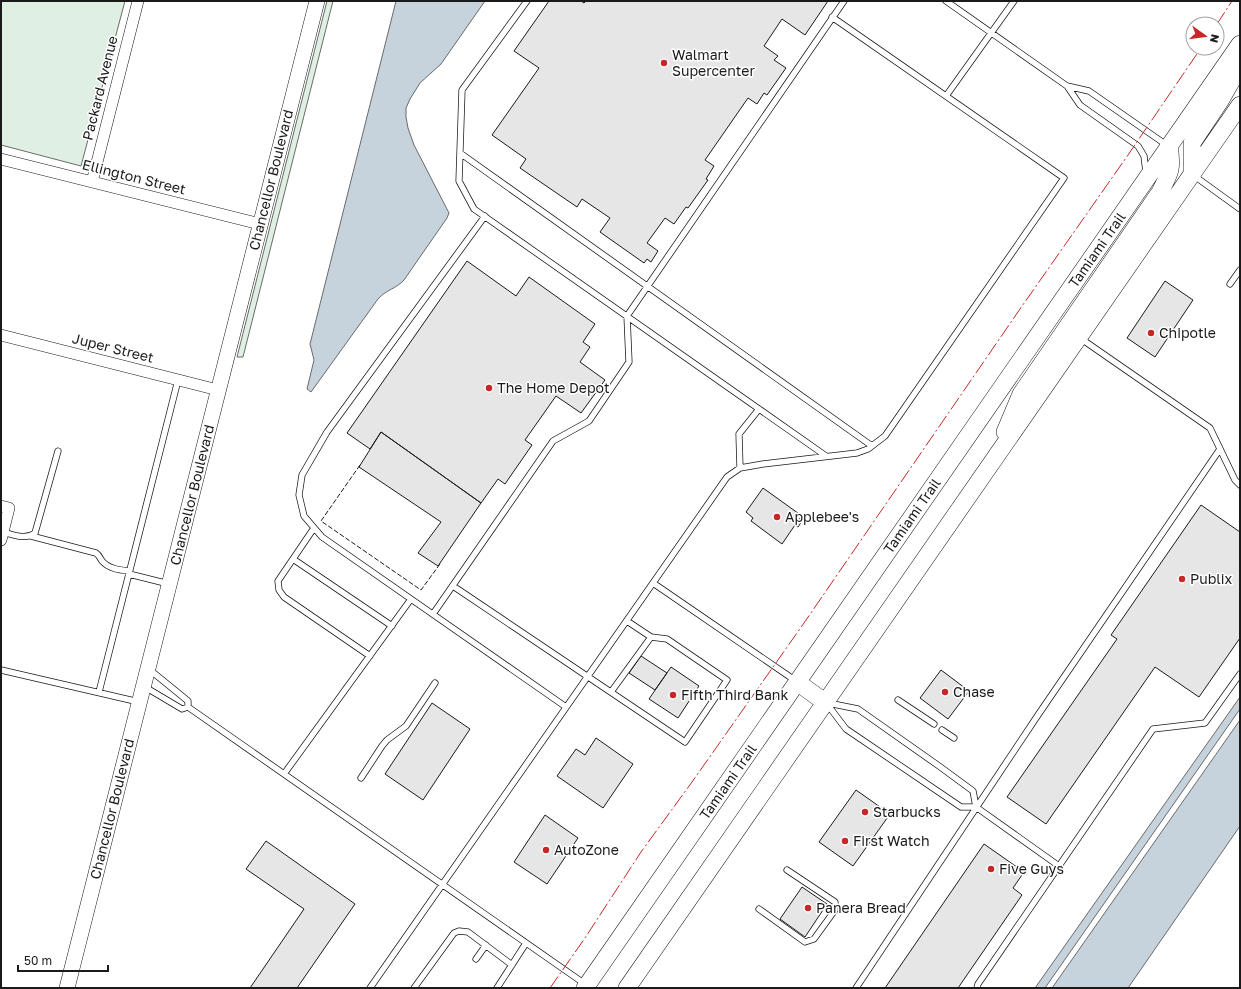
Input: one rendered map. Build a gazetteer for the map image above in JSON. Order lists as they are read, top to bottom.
{
  "streets": {
    "main road": ["Tamiami Trail"],
    "street": [
      "Packard Avenue",
      "Ellington Street",
      "Chancellor Boulevard",
      "Juper Street"
    ]
  },
  "crossings": [
    ["Packard Avenue", "Ellington Street"],
    ["Ellington Street", "Chancellor Boulevard"],
    ["Chancellor Boulevard", "Juper Street"]
  ],
  "places": [
    "Walmart Supercenter",
    "Chipotle",
    "The Home Depot",
    "Applebee's",
    "Publix",
    "Chase",
    "Fifth Third Bank",
    "Starbucks",
    "First Watch",
    "AutoZone",
    "Five Guys",
    "Panera Bread"
  ],
  "scale_bar": "50 m",
  "north": "right"
}
